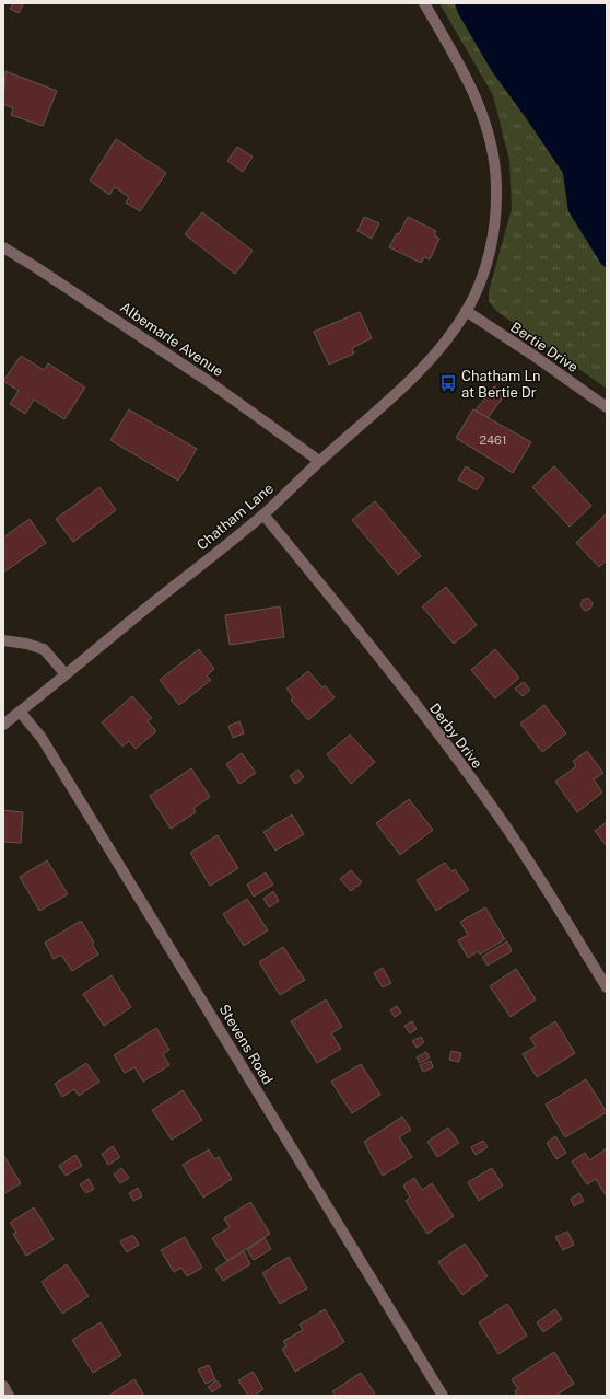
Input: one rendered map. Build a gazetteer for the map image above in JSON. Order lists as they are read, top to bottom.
{
  "streets": {
    "street": [
      "Albemarle Avenue",
      "Bertie Drive",
      "Chatham Lane",
      "Derby Drive",
      "Stevens Road"
    ]
  },
  "crossings": [
    ["Albemarle Avenue", "Chatham Lane"],
    ["Bertie Drive", "Chatham Lane"],
    ["Chatham Lane", "Derby Drive"],
    ["Chatham Lane", "Stevens Road"]
  ],
  "places": {
    "bus stop": ["Chatham Ln at Bertie Dr"]
  },
  "house_numbers": ["2461"]
}
